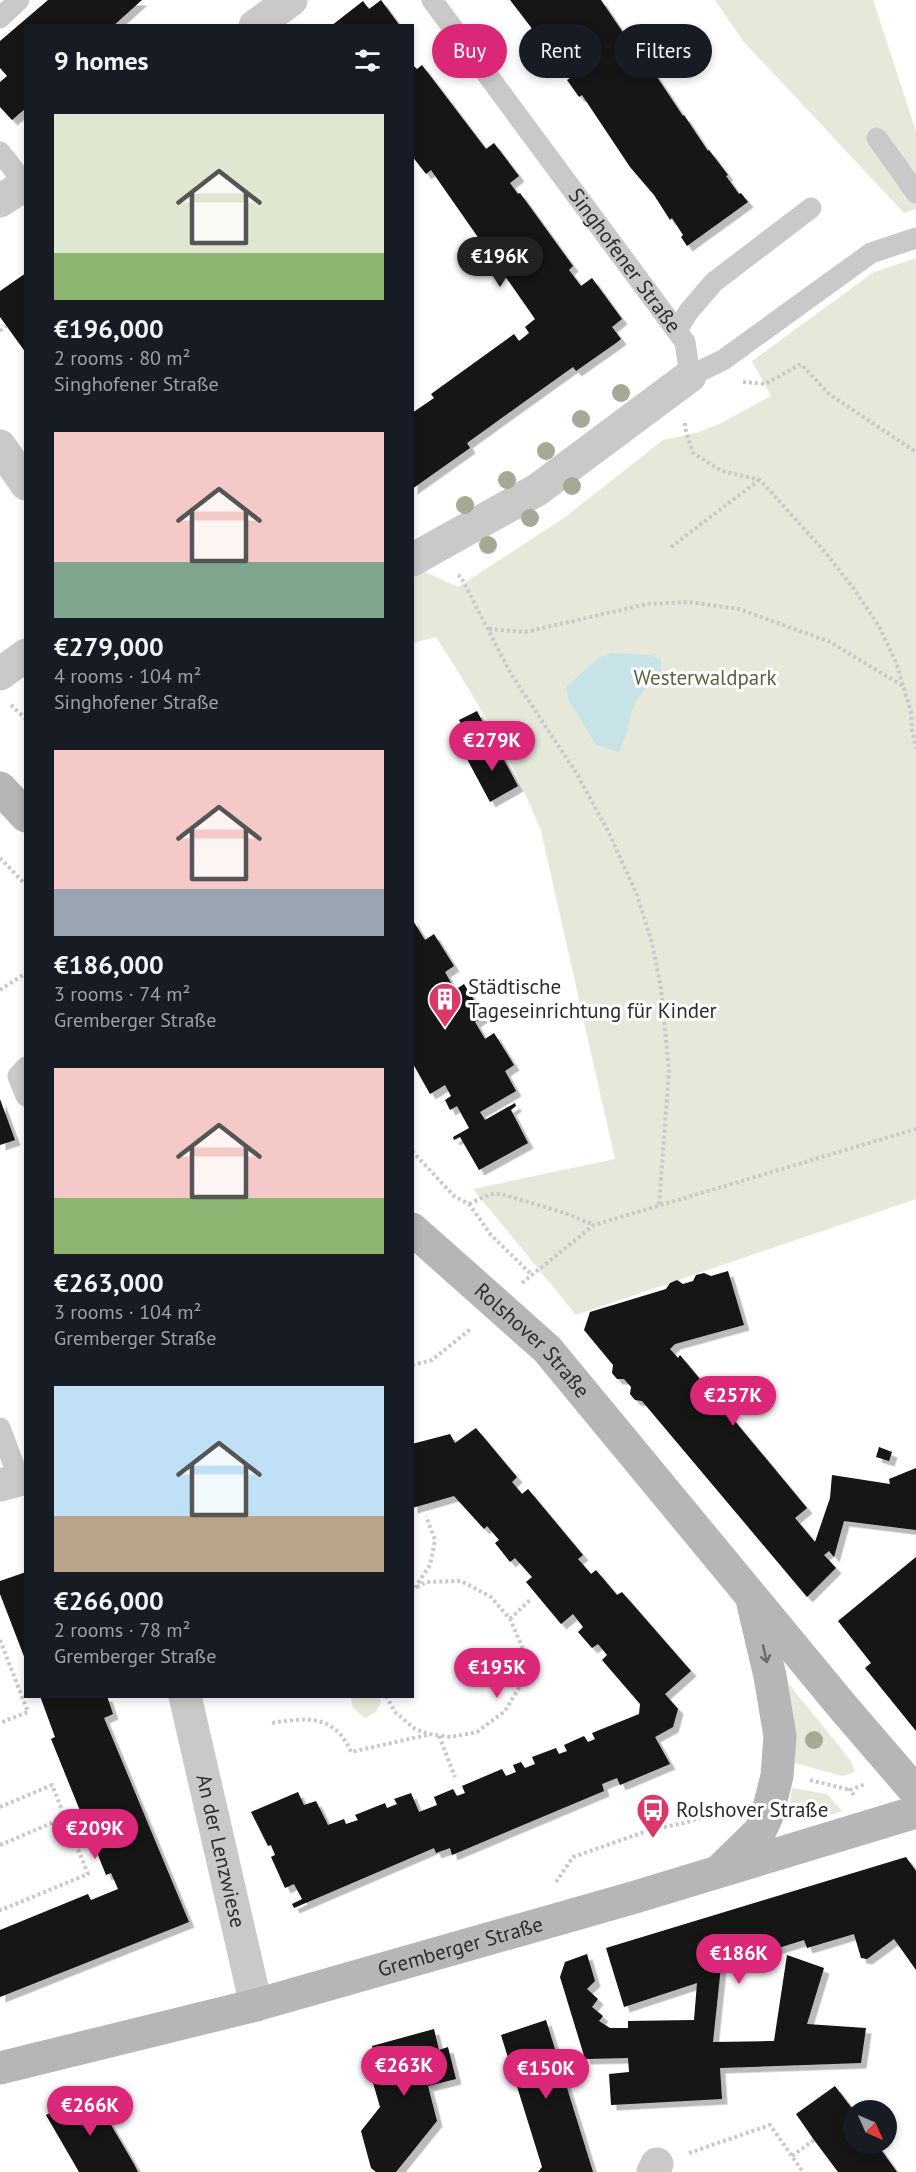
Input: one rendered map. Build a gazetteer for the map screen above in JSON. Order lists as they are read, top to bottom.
{
  "streets": {
    "street": ["Rolshover Straße", "An der Lenzwiese", "Gremberger Straße"],
    "lane": ["Singhofener Straße"]
  },
  "crossings": [
    ["An der Lenzwiese", "Gremberger Straße"]
  ],
  "parks": ["Westerwaldpark"],
  "places": {
    "building": ["Städtische Tageseinrichtung für Kinder"],
    "bus stop": ["Rolshover Straße"]
  },
  "north": "bottom right",
  "page": {
    "chip": ["Buy", "Rent", "Filters"],
    "heading": "9 homes",
    "list": [
      {
        "name": "€196,000",
        "note": "2 rooms · 80 m² · Singhofener Straße"
      },
      {
        "name": "€279,000",
        "note": "4 rooms · 104 m² · Singhofener Straße"
      },
      {
        "name": "€186,000",
        "note": "3 rooms · 74 m² · Gremberger Straße"
      },
      {
        "name": "€263,000",
        "note": "3 rooms · 104 m² · Gremberger Straße"
      },
      {
        "name": "€266,000",
        "note": "2 rooms · 78 m² · Gremberger Straße"
      }
    ],
    "price": [
      "€196K",
      "€279K",
      "€257K",
      "€195K",
      "€209K",
      "€186K",
      "€263K",
      "€150K",
      "€266K"
    ]
  }
}
